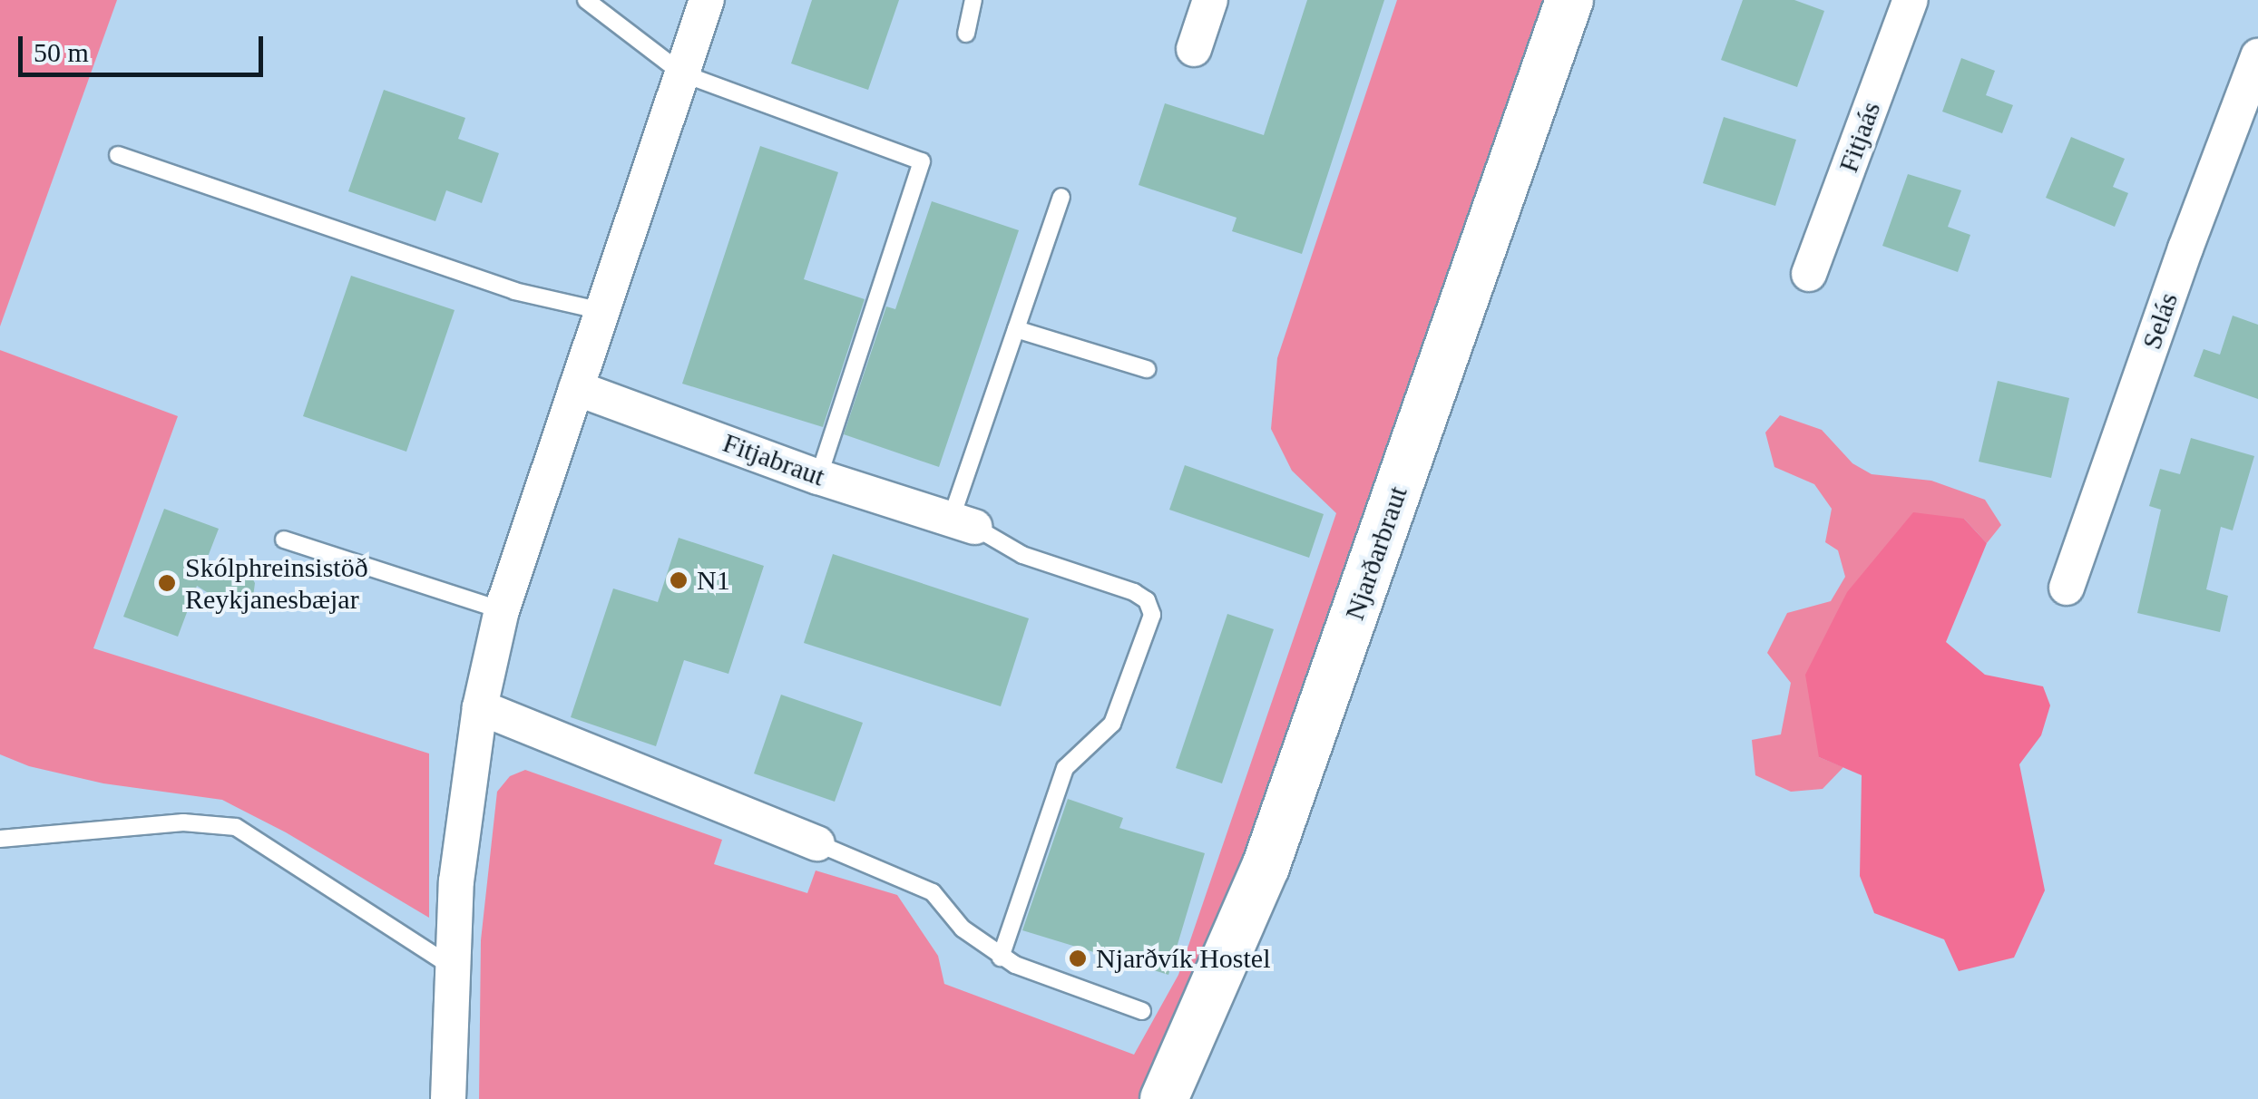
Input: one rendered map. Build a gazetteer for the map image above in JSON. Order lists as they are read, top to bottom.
{
  "streets": {
    "main road": ["Njarðarbraut"],
    "street": ["Fitjaás", "Selás", "Fitjabraut"]
  },
  "places": ["N1", "Skólphreinsistöð Reykjanesbæjar", "Njarðvík Hostel"],
  "scale_bar": "50 m"
}
